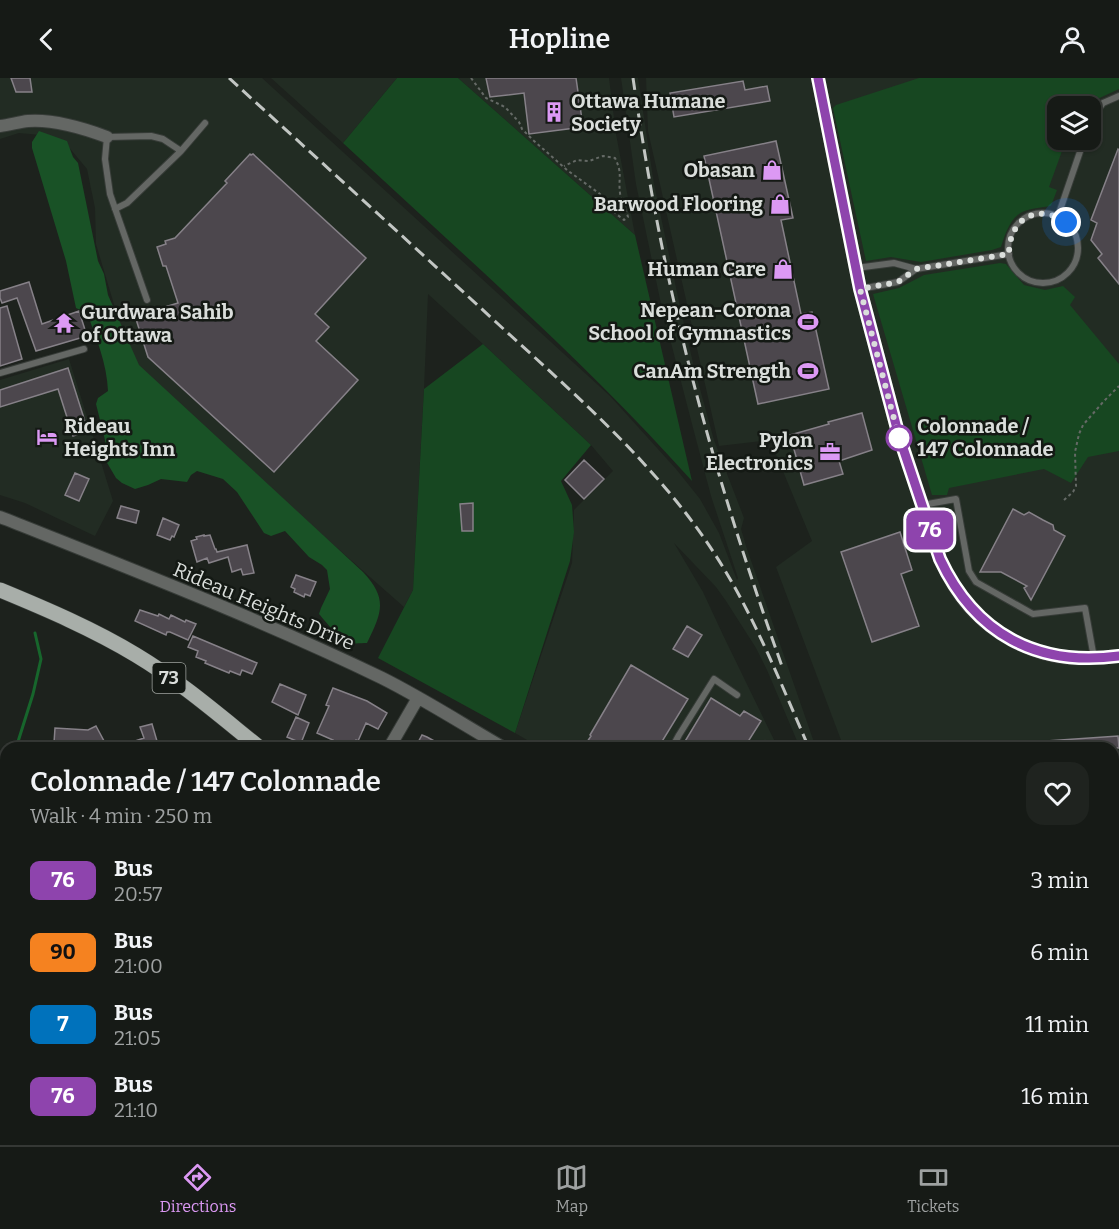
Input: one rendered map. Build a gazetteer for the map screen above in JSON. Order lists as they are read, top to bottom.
{
  "streets": {
    "main road": ["73"],
    "street": ["Rideau Heights Drive"]
  },
  "places": {
    "building": ["Ottawa Humane Society"],
    "shop": ["Obasan", "Barwood Flooring", "Human Care"],
    "sports": ["Nepean-Corona School of Gymnastics", "CanAm Strength"],
    "temple": ["Gurdwara Sahib of Ottawa"],
    "hotel": ["Rideau Heights Inn"],
    "other": ["Colonnade / 147 Colonnade"],
    "office": ["Pylon Electronics"]
  },
  "lines": ["bus line 76"],
  "page": {
    "header": "Hopline",
    "on_map": "76",
    "heading": ["Colonnade / 147 Colonnade", "Walk · 4 min · 250 m"],
    "list": [
      {
        "mark": "76",
        "name": "Bus",
        "note": "20:57",
        "value": "3 min"
      },
      {
        "mark": "90",
        "name": "Bus",
        "note": "21:00",
        "value": "6 min"
      },
      {
        "mark": "7",
        "name": "Bus",
        "note": "21:05",
        "value": "11 min"
      },
      {
        "mark": "76",
        "name": "Bus",
        "note": "21:10",
        "value": "16 min"
      }
    ],
    "tabs": ["Directions", "Map", "Tickets"]
  }
}
